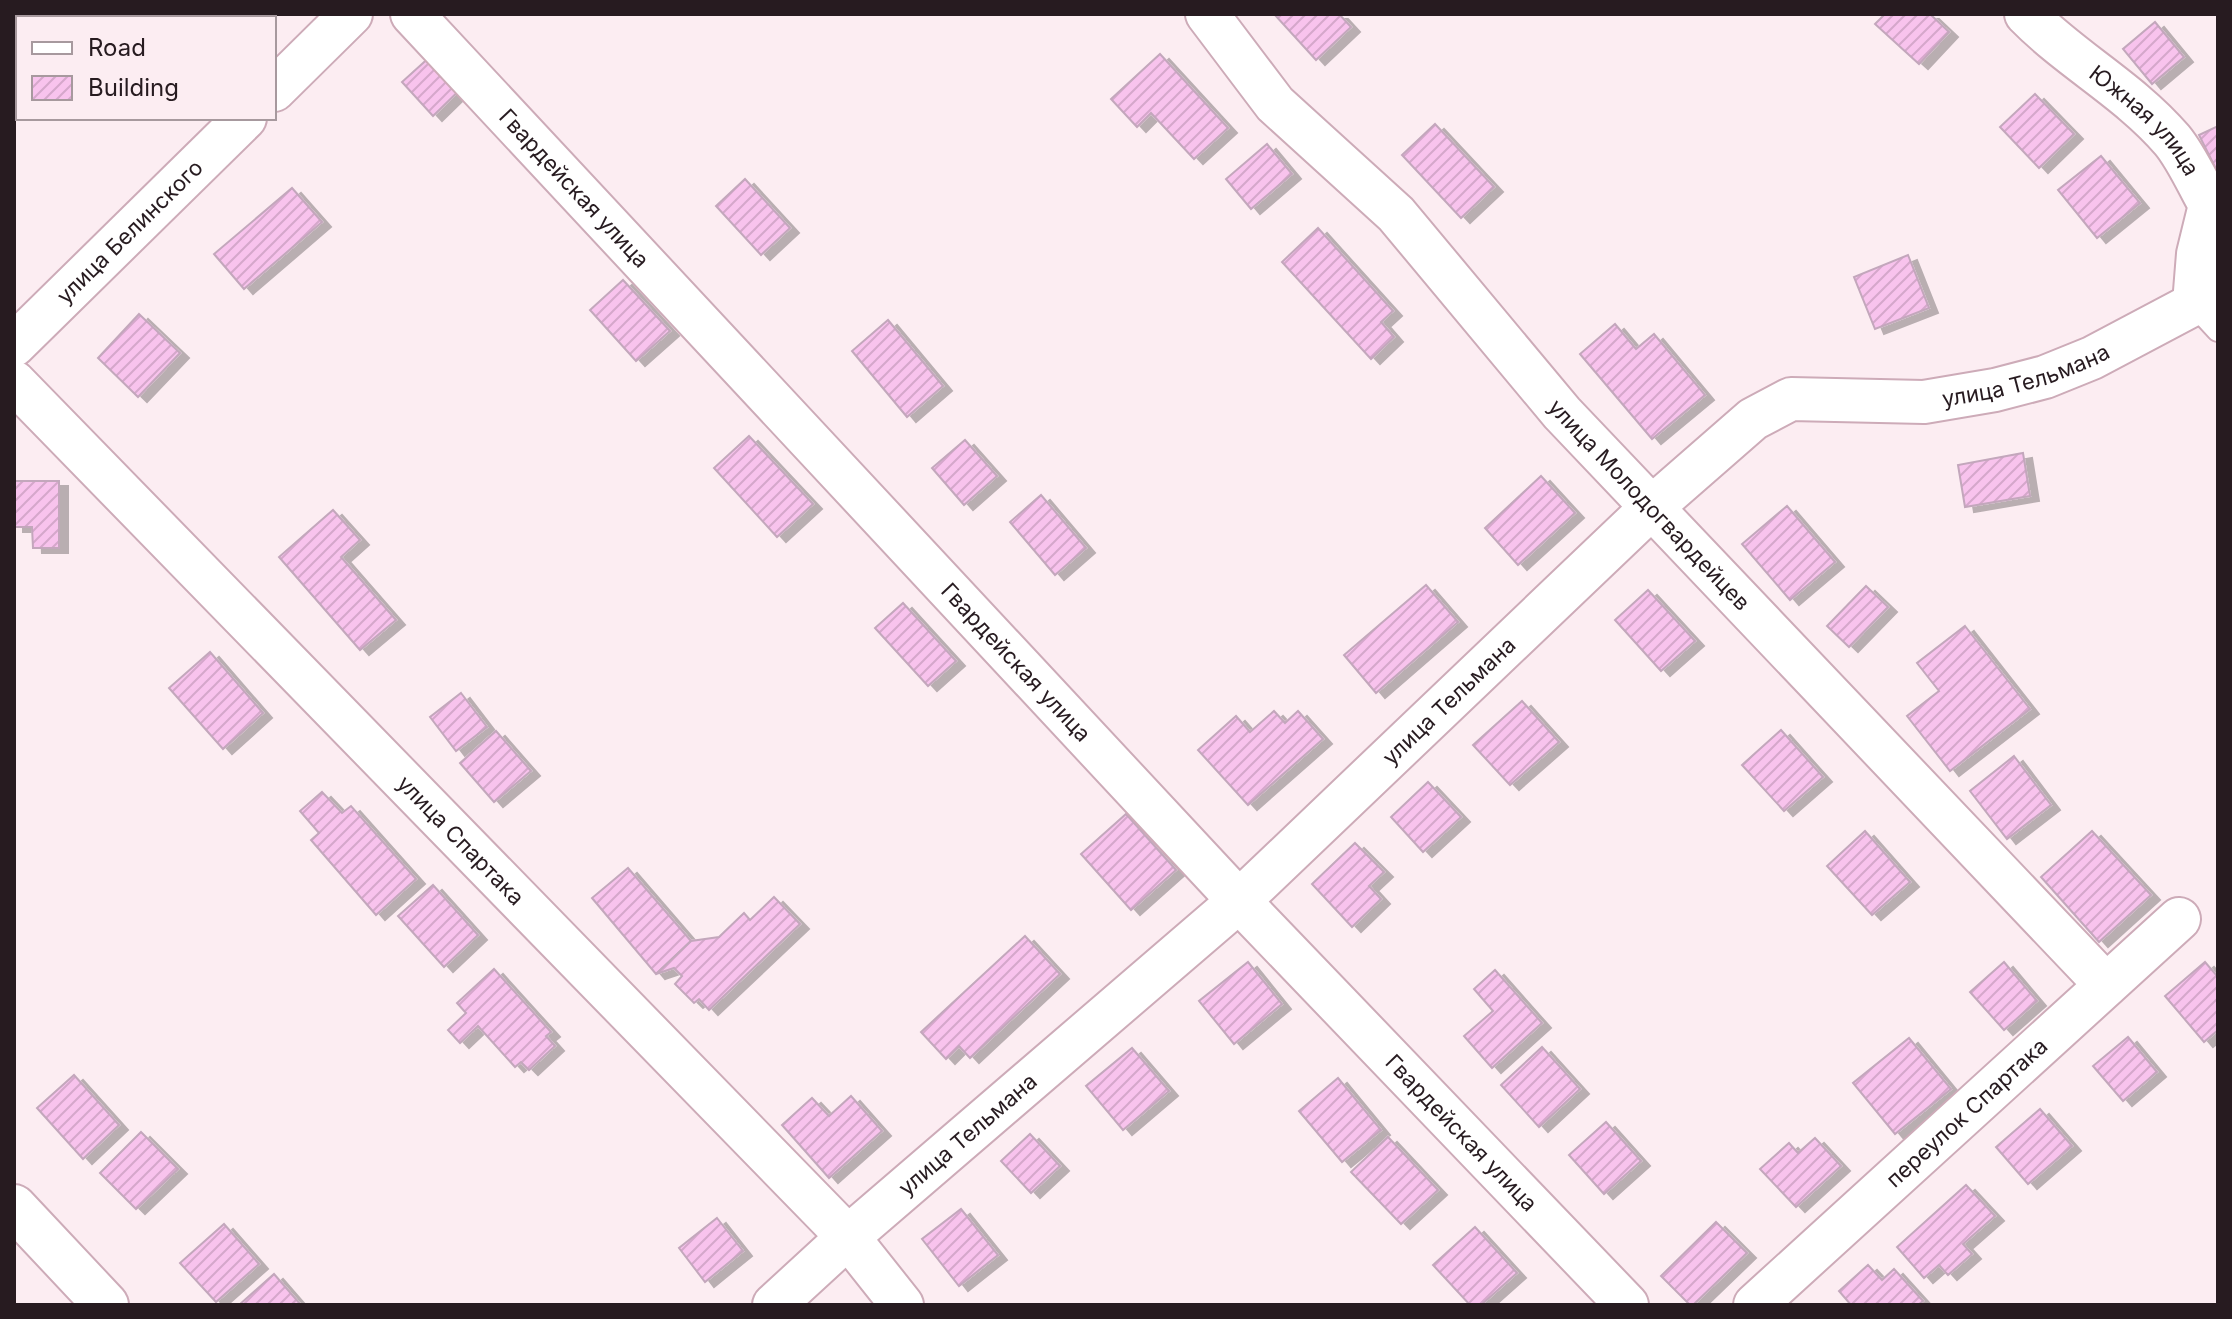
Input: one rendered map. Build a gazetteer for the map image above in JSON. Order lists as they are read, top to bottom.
{
  "streets": {
    "street": [
      "Южная улица",
      "Гвардейская улица",
      "улица Белинского",
      "улица Тельмана",
      "улица Молодогвардейцев",
      "улица Спартака",
      "переулок Спартака"
    ]
  },
  "crossings": [
    ["Южная улица", "улица Тельмана"],
    ["Гвардейская улица", "улица Тельмана"],
    ["улица Тельмана", "улица Молодогвардейцев"],
    ["улица Тельмана", "улица Спартака"],
    ["улица Молодогвардейцев", "переулок Спартака"]
  ],
  "legend": ["Road", "Building"]
}
